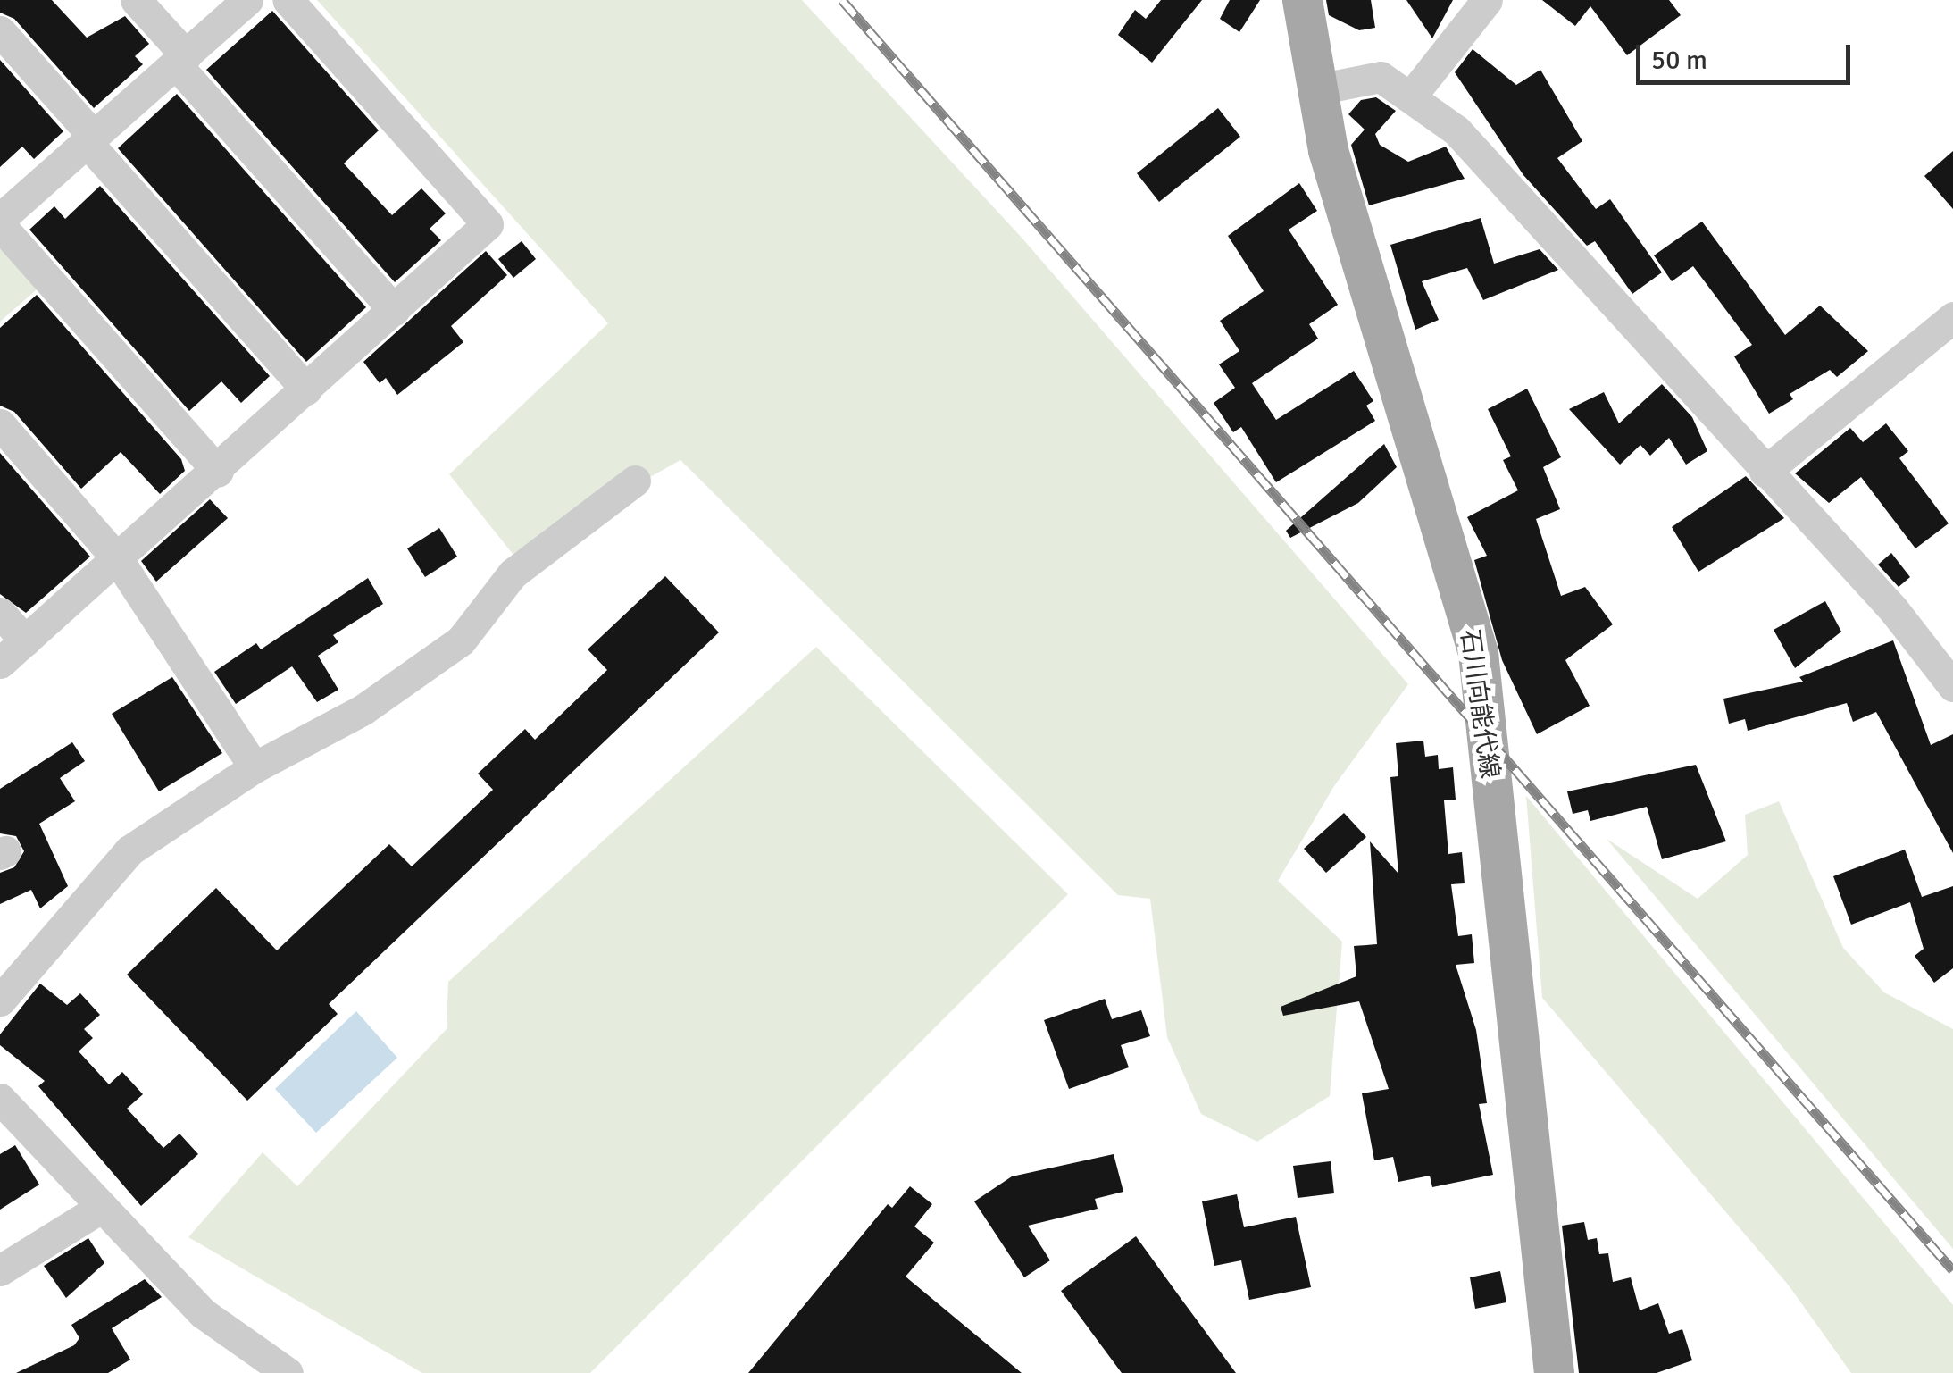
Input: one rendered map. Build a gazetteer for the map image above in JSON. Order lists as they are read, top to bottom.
{
  "streets": {
    "main road": ["石川向能代線"]
  },
  "scale_bar": "50 m"
}
